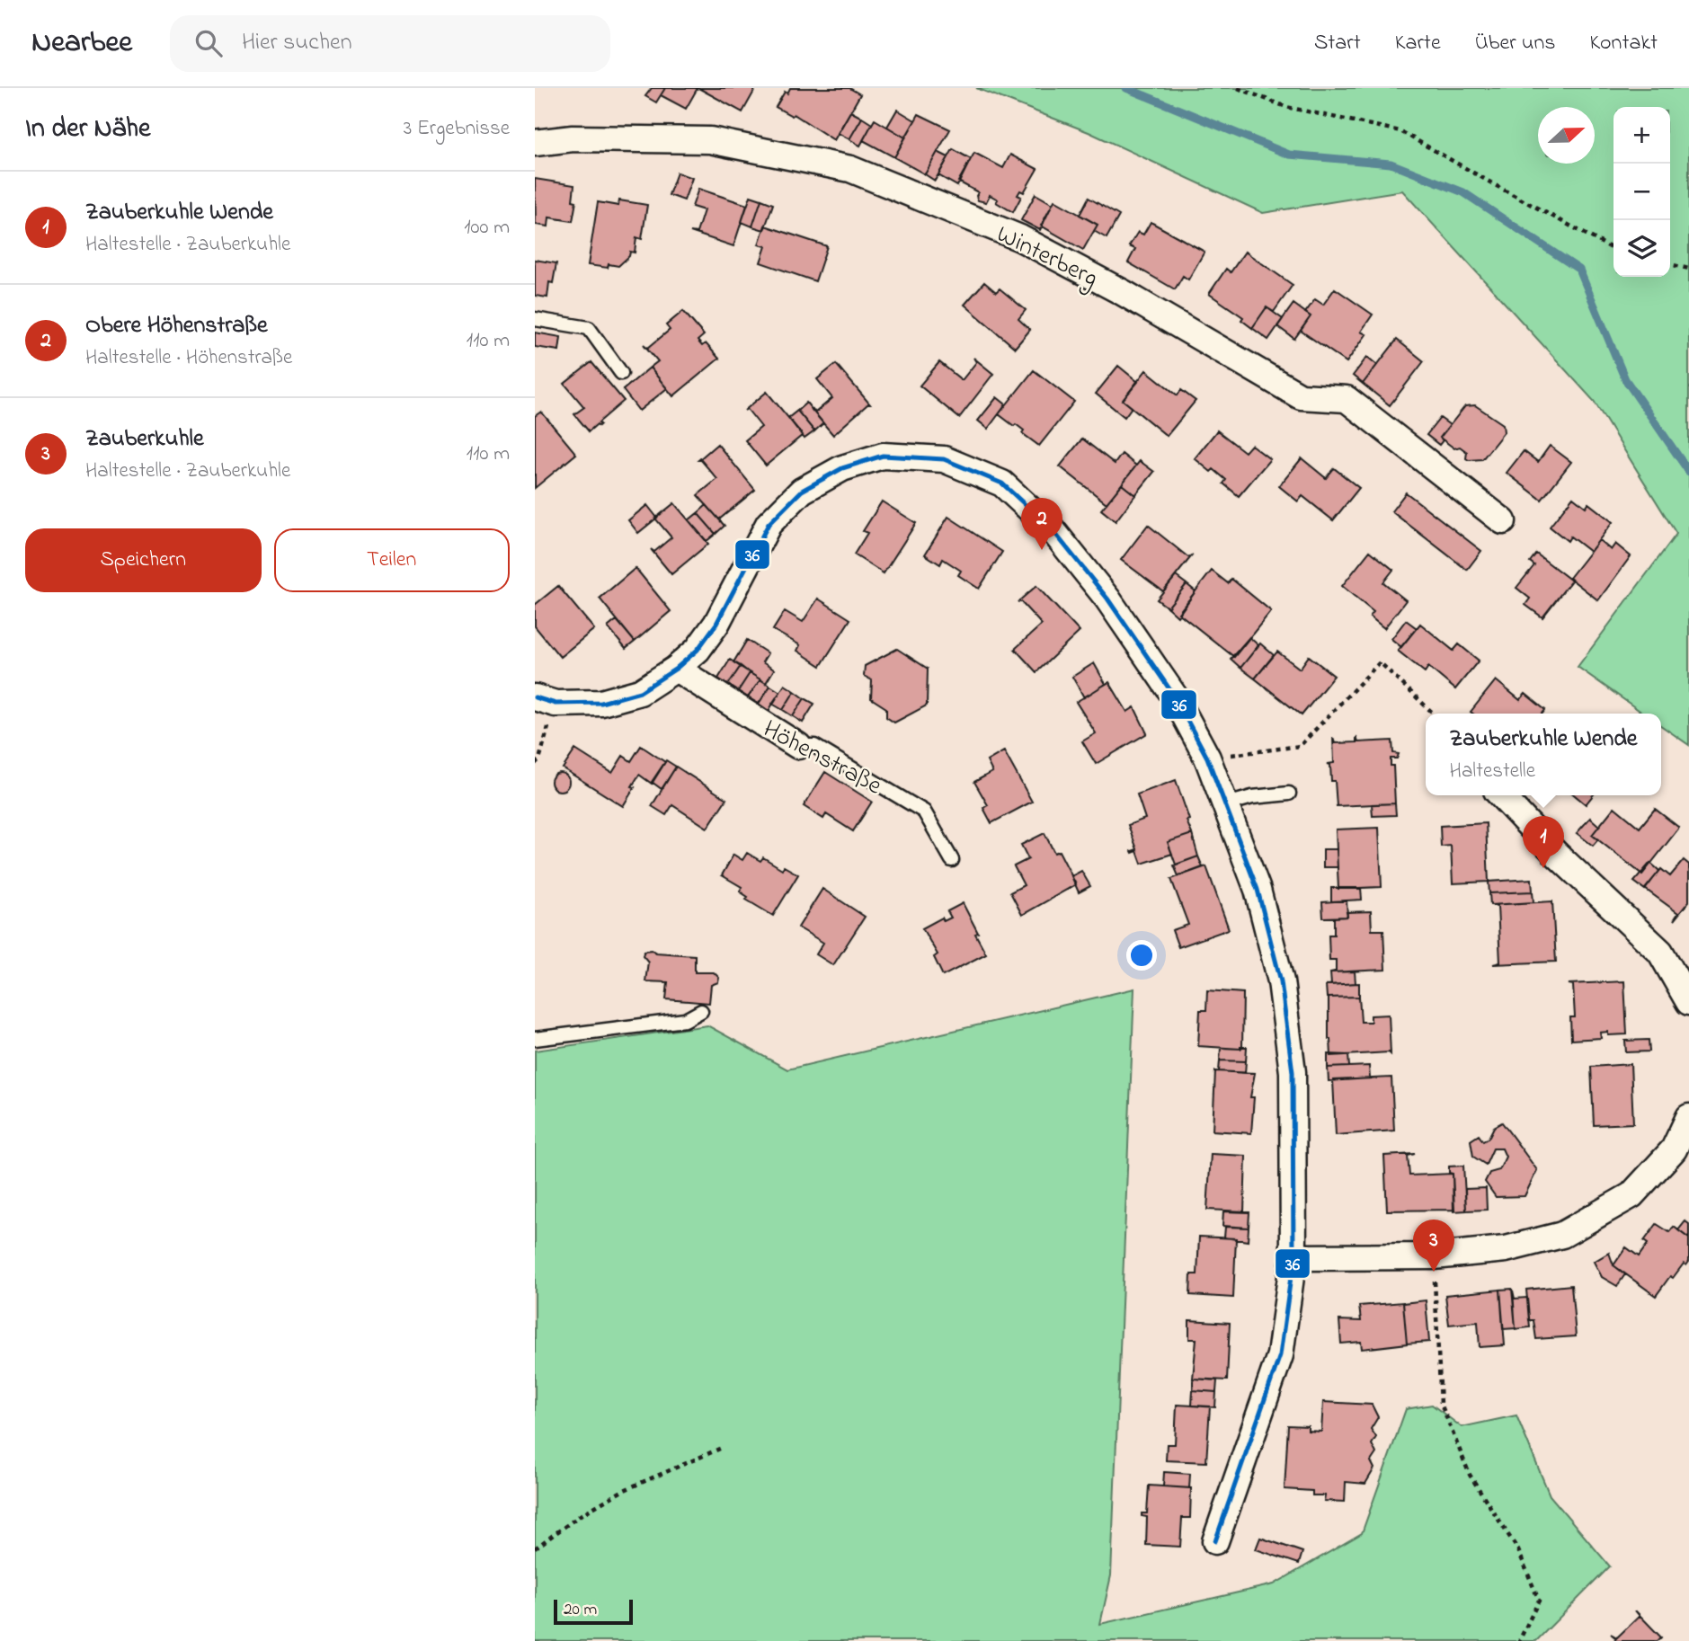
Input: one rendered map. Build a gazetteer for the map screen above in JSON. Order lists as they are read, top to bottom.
{
  "streets": {
    "street": ["Winterberg", "Höhenstraße"]
  },
  "lines": ["transit line 36"],
  "scale_bar": "20 m",
  "north": "right",
  "page": {
    "header": "Nearbee",
    "search": "Hier suchen",
    "nav": [
      "Start",
      "Karte",
      "Über uns",
      "Kontakt"
    ],
    "heading": ["In der Nähe", "3 Ergebnisse"],
    "map_buttons": ["+", "−"],
    "list": [
      {
        "mark": "1",
        "name": "Zauberkuhle Wende",
        "note": "Haltestelle · Zauberkuhle",
        "value": "100 m"
      },
      {
        "mark": "2",
        "name": "Obere Höhenstraße",
        "note": "Haltestelle · Höhenstraße",
        "value": "110 m"
      },
      {
        "mark": "3",
        "name": "Zauberkuhle",
        "note": "Haltestelle · Zauberkuhle",
        "value": "110 m"
      }
    ],
    "pins": ["2", "1", "3"],
    "buttons": ["Speichern", "Teilen"],
    "popup": ["Zauberkuhle Wende", "Haltestelle"],
    "scale": "20 m"
  }
}
